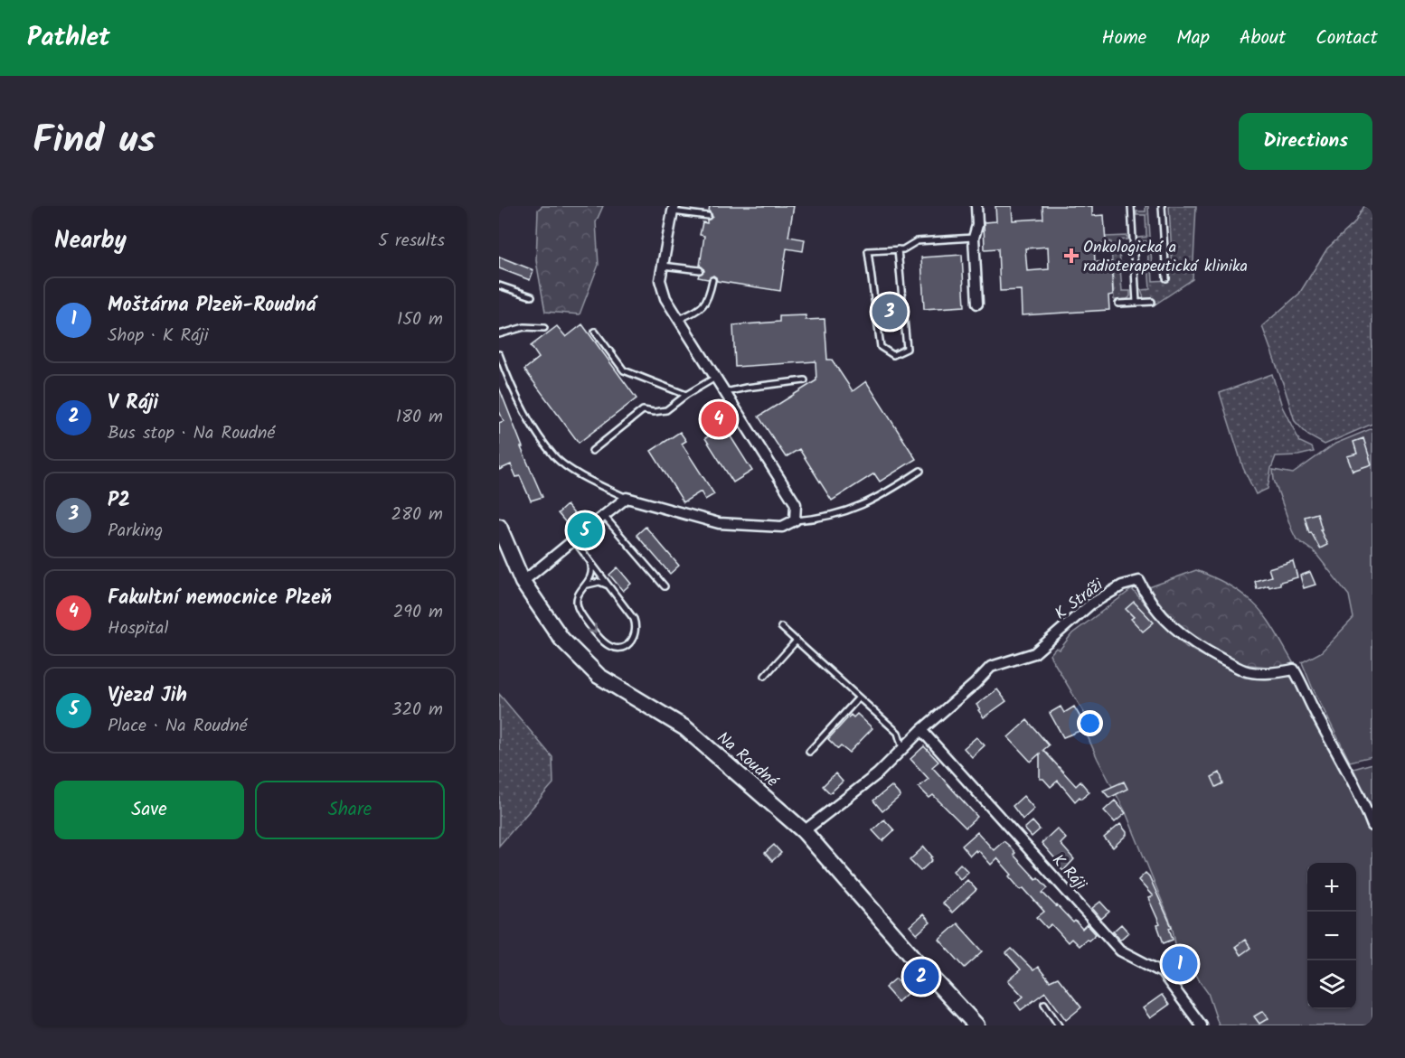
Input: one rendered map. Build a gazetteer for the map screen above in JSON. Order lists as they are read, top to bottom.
{
  "streets": {
    "street": ["K Stráži", "Na Roudné", "K Ráji"]
  },
  "crossings": [
    ["K Stráži", "Na Roudné"],
    ["K Stráži", "K Ráji"]
  ],
  "places": {
    "health": ["Onkologická a radioterapeutická klinika"]
  },
  "page": {
    "header": "Pathlet",
    "nav": [
      "Home",
      "Map",
      "About",
      "Contact"
    ],
    "title": "Find us",
    "buttons": [
      "Directions",
      ["Save", "Share"]
    ],
    "heading": ["Nearby", "5 results"],
    "list": [
      {
        "mark": "1",
        "name": "Moštárna Plzeň-Roudná",
        "note": "Shop · K Ráji",
        "value": "150 m"
      },
      {
        "mark": "2",
        "name": "V Ráji",
        "note": "Bus stop · Na Roudné",
        "value": "180 m"
      },
      {
        "mark": "3",
        "name": "P2",
        "note": "Parking",
        "value": "280 m"
      },
      {
        "mark": "4",
        "name": "Fakultní nemocnice Plzeň",
        "note": "Hospital",
        "value": "290 m"
      },
      {
        "mark": "5",
        "name": "Vjezd Jih",
        "note": "Place · Na Roudné",
        "value": "320 m"
      }
    ],
    "pins": [
      "3",
      "4",
      "5",
      "1",
      "2"
    ],
    "map_buttons": ["+", "−"]
  }
}
